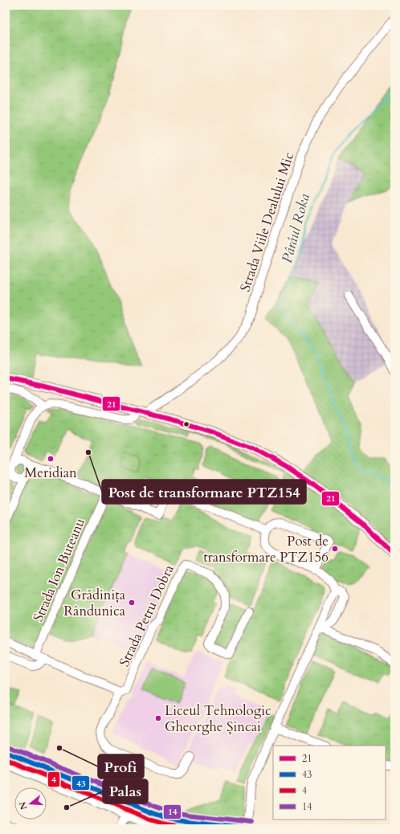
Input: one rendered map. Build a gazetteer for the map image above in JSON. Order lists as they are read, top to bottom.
{
  "streets": {
    "street": ["Strada Viile Dealului Mic", "Strada Ion Buteanu", "Strada Petru Dobra"]
  },
  "water": ["Pârâul Roka"],
  "places": [
    "Post de transformare PTZ154",
    "Meridian",
    "Post de transformare PTZ156",
    "Grădinița Rândunica",
    "Liceul Tehnologic Gheorghe Șincai",
    "Profi",
    "Palas"
  ],
  "lines": [
    "transit line 21",
    "transit line 14",
    "transit line 43",
    "transit line 4"
  ],
  "legend": [
    "21",
    "43",
    "4",
    "14"
  ],
  "north": "left"
}
